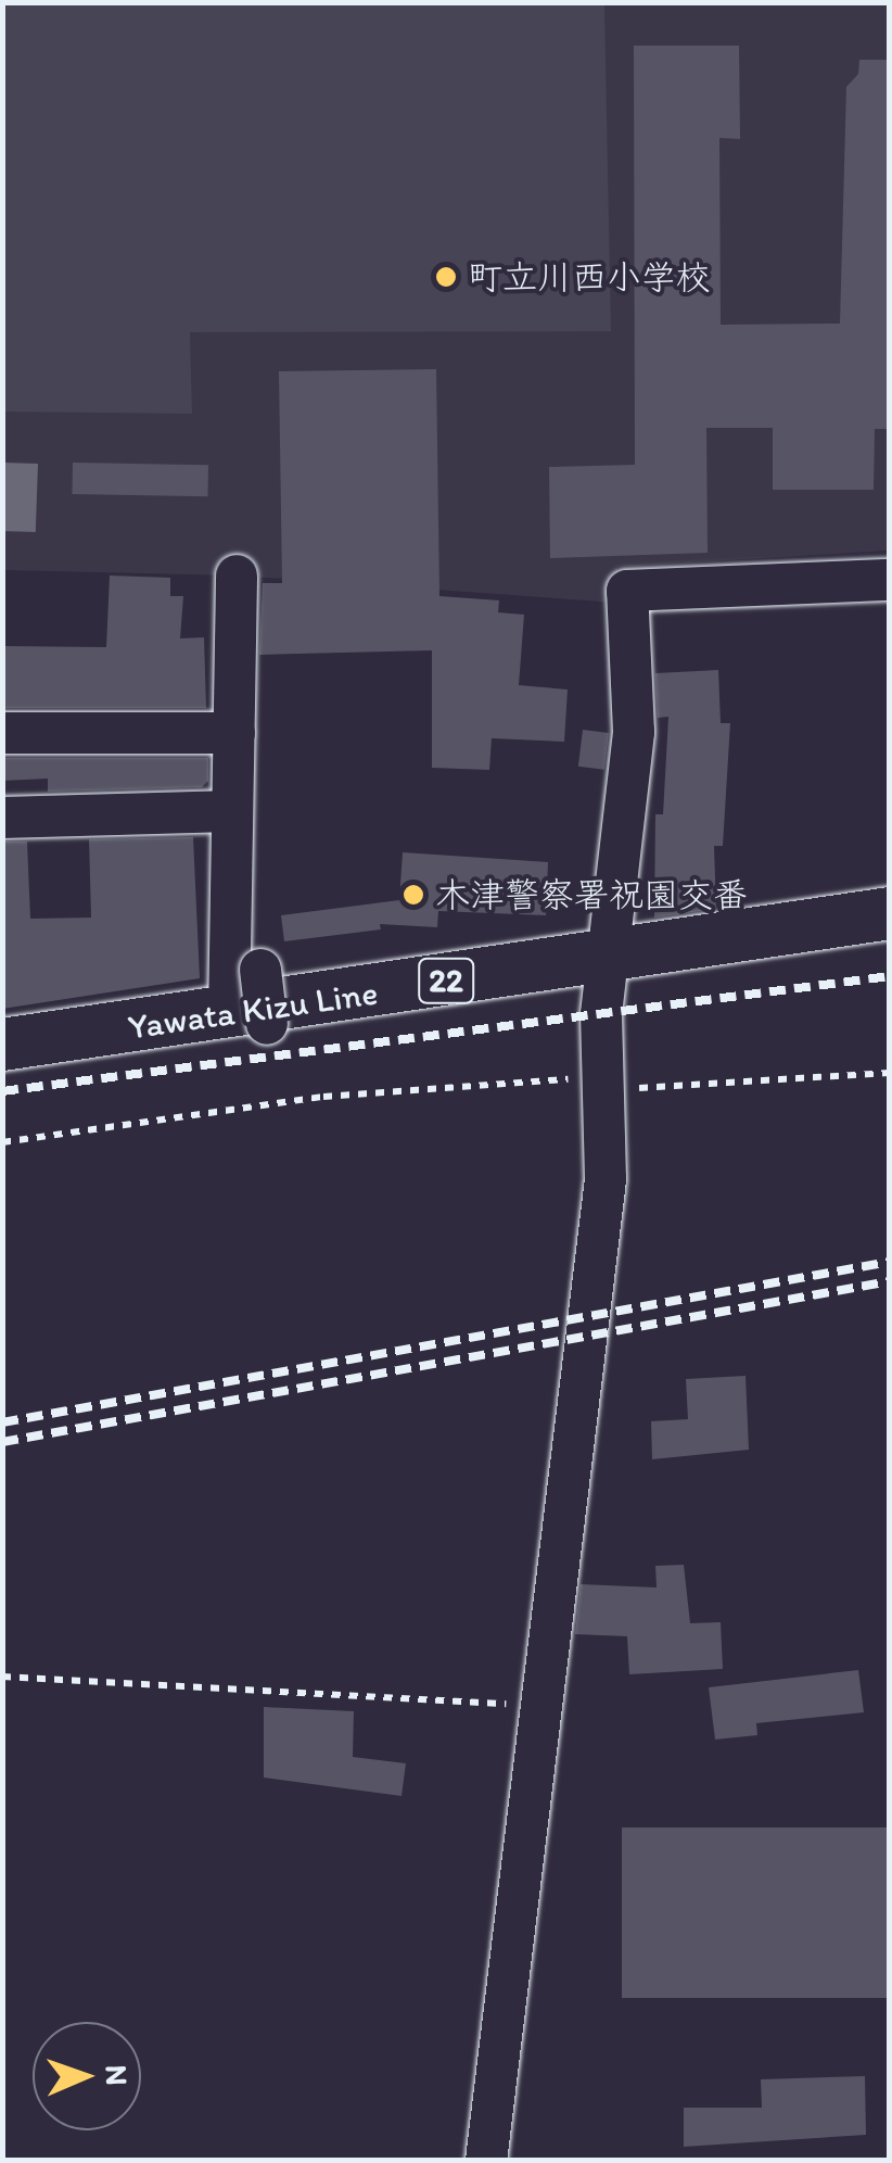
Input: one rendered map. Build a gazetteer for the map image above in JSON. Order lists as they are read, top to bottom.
{
  "streets": {
    "main road": ["22", "Yawata Kizu Line"]
  },
  "places": ["町立川西小学校", "木津警察署祝園交番"],
  "north": "right"
}
